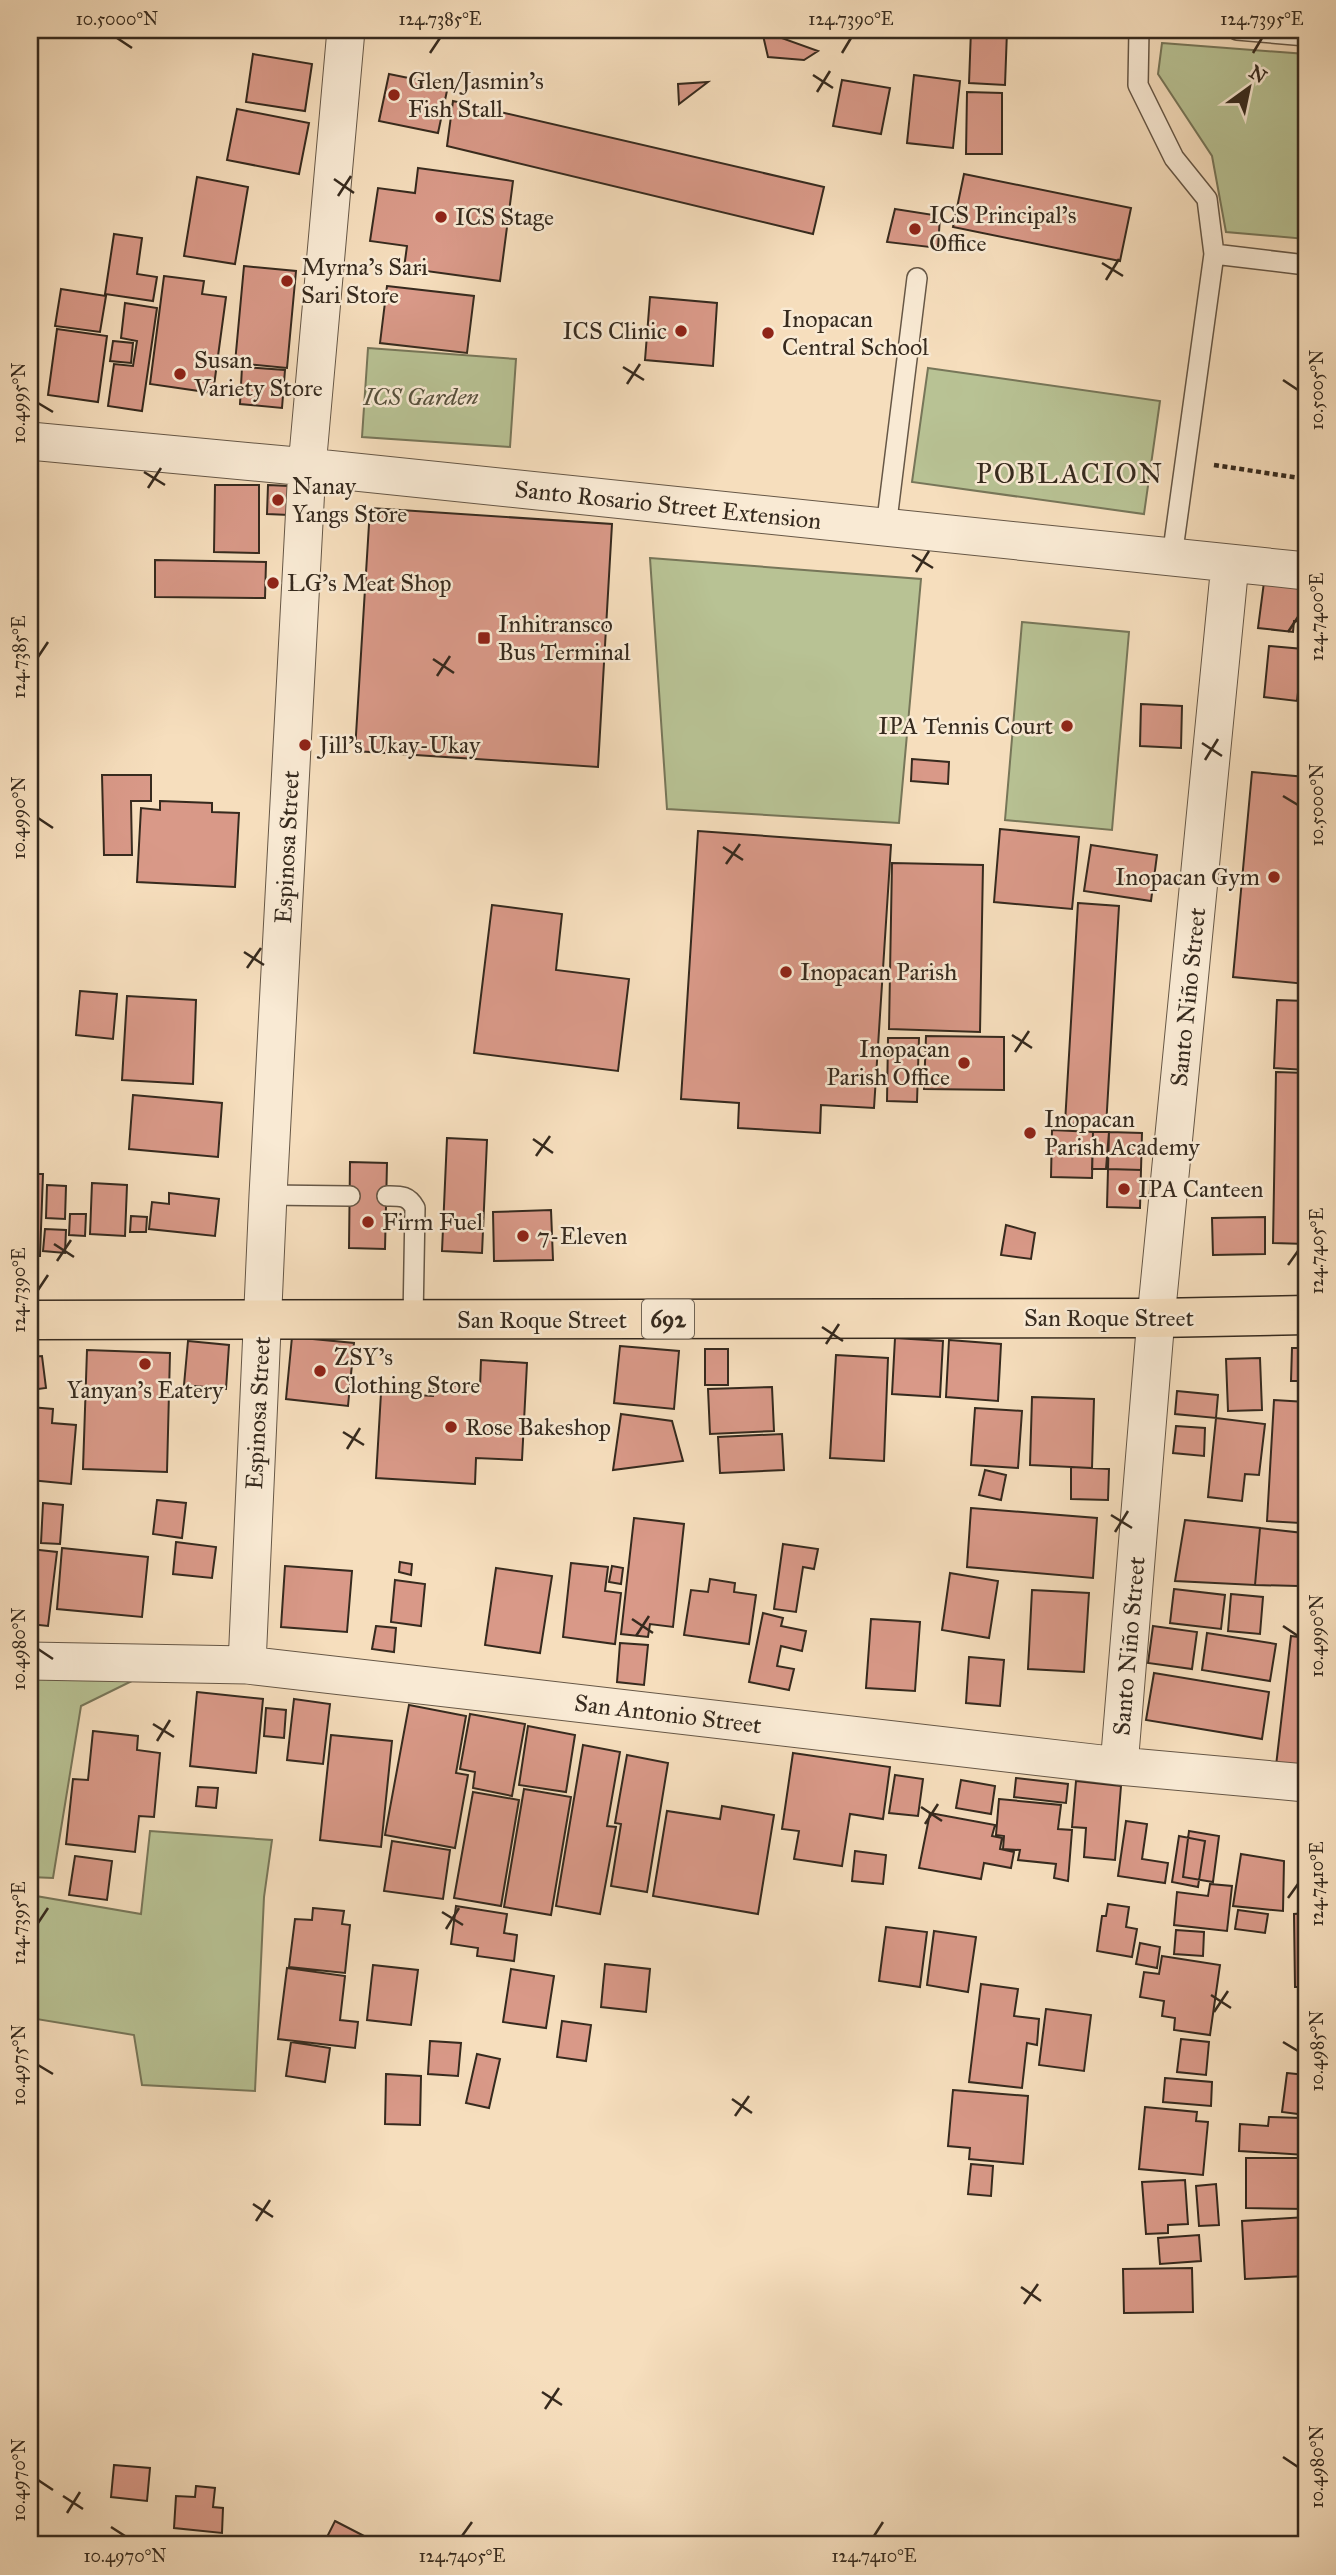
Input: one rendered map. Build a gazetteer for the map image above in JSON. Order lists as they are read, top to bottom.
{
  "streets": {
    "main road": ["San Roque Street", "692"],
    "street": [
      "Santo Rosario Street Extension",
      "Espinosa Street",
      "Santo Niño Street",
      "San Antonio Street"
    ]
  },
  "crossings": [
    ["Santo Rosario Street Extension", "Espinosa Street"],
    ["Santo Rosario Street Extension", "Santo Niño Street"],
    ["Espinosa Street", "San Roque Street"],
    ["Espinosa Street", "San Antonio Street"],
    ["Santo Niño Street", "San Roque Street"],
    ["Santo Niño Street", "San Antonio Street"]
  ],
  "districts": ["POBLACION"],
  "parks": ["ICS Garden"],
  "places": {
    "other": [
      "Glen/Jasmin's Fish Stall",
      "ICS Stage",
      "ICS Principal's Office",
      "Myrna's Sari Sari Store",
      "ICS Clinic",
      "Inopacan Central School",
      "Susan Variety Store",
      "Nanay Yangs Store",
      "LG's Meat Shop",
      "IPA Tennis Court",
      "Jill's Ukay-Ukay",
      "Inopacan Gym",
      "Inopacan Parish",
      "Inopacan Parish Office",
      "Inopacan Parish Academy",
      "IPA Canteen",
      "Firm Fuel",
      "7-Eleven",
      "Yanyan's Eatery",
      "ZSY's Clothing Store",
      "Rose Bakeshop"
    ],
    "transit": ["Inhitransco Bus Terminal"]
  },
  "north": "top right",
  "coordinates": [
    "10.5000°N",
    "124.7385°E",
    "124.7390°E",
    "124.7395°E",
    "10.5005°N",
    "10.4995°N",
    "124.7400°E",
    "10.4990°N",
    "124.7405°E",
    "10.4980°N",
    "124.7410°E",
    "10.4985°N",
    "10.4975°N",
    "10.4970°N"
  ]
}
